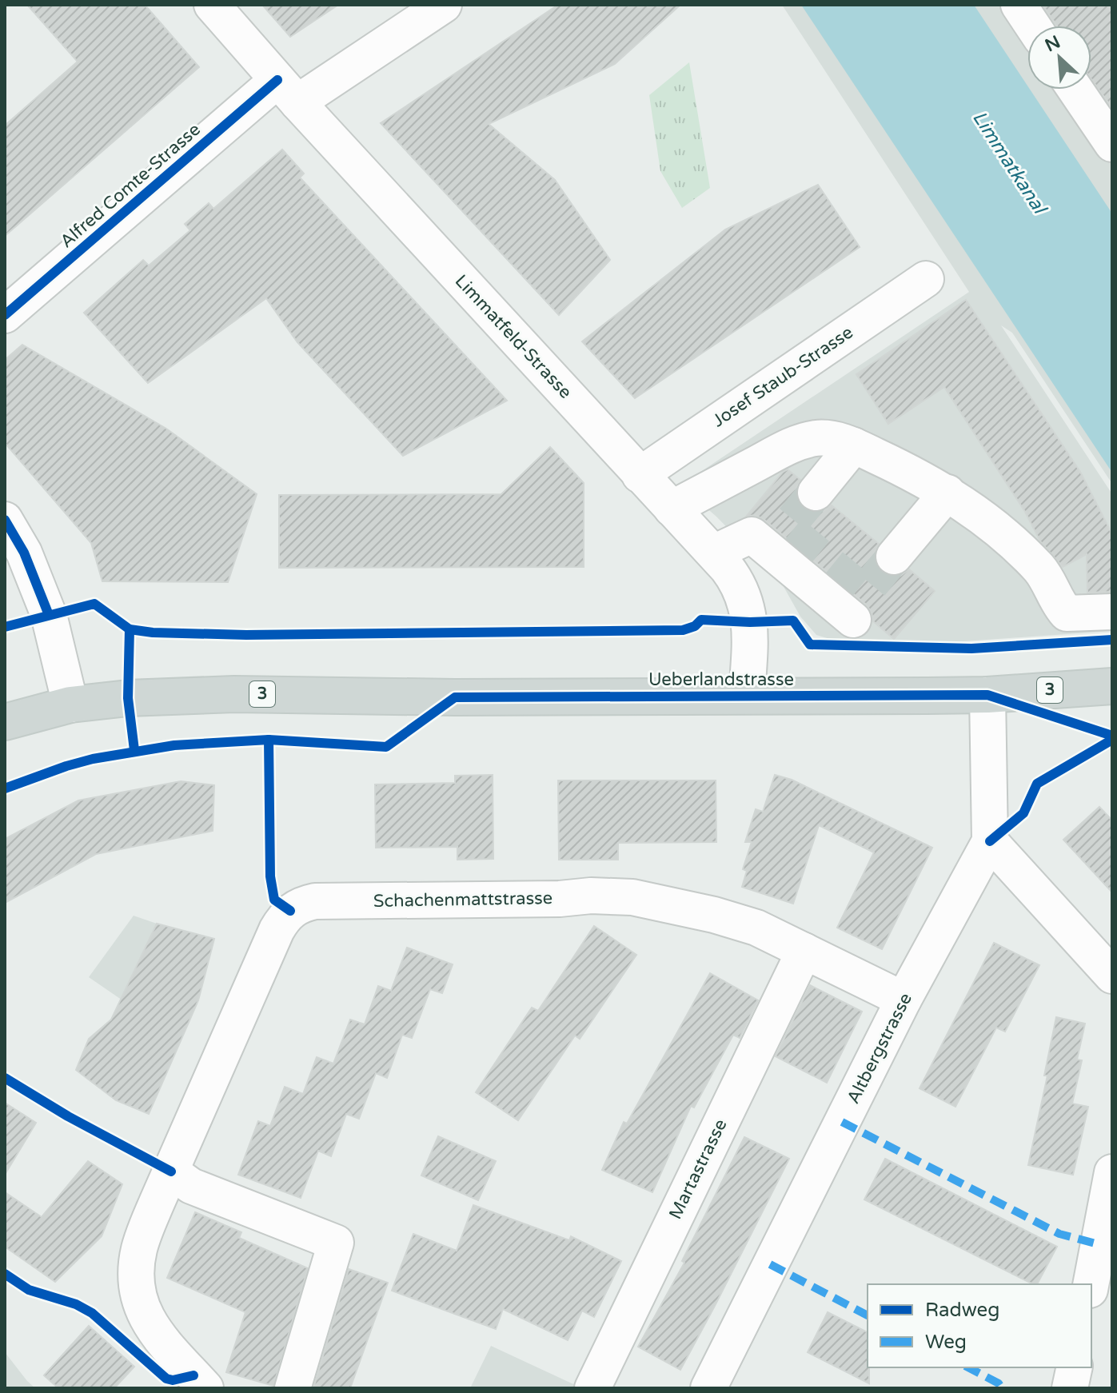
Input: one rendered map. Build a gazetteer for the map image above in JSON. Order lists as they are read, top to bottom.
{
  "streets": {
    "main road": ["Ueberlandstrasse", "3"],
    "street": [
      "Alfred Comte-Strasse",
      "Limmatfeld-Strasse",
      "Josef Staub-Strasse",
      "Schachenmattstrasse",
      "Altbergstrasse",
      "Martastrasse"
    ]
  },
  "crossings": [
    ["Alfred Comte-Strasse", "Limmatfeld-Strasse"],
    ["Limmatfeld-Strasse", "Josef Staub-Strasse"],
    ["Limmatfeld-Strasse", "Ueberlandstrasse"],
    ["Ueberlandstrasse", "Altbergstrasse"],
    ["Schachenmattstrasse", "Altbergstrasse"],
    ["Schachenmattstrasse", "Martastrasse"]
  ],
  "water": ["Limmatkanal"],
  "legend": ["Radweg", "Weg"],
  "north": "top left"
}
